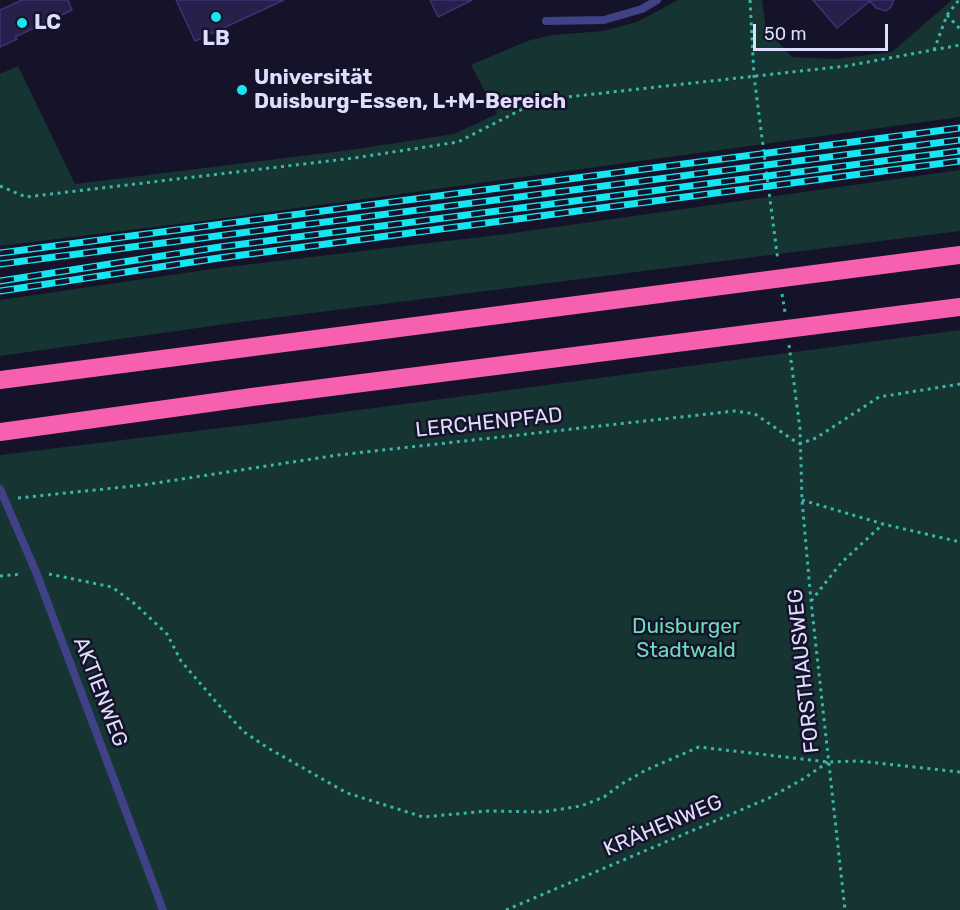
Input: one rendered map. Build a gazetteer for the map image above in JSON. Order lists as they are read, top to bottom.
{
  "streets": {
    "lane": ["AKTIENWEG"],
    "path": ["LERCHENPFAD", "FORSTHAUSWEG", "KRÄHENWEG"]
  },
  "crossings": [
    ["LERCHENPFAD", "FORSTHAUSWEG"],
    ["LERCHENPFAD", "AKTIENWEG"],
    ["FORSTHAUSWEG", "KRÄHENWEG"]
  ],
  "parks": ["Duisburger Stadtwald"],
  "places": ["LB", "LC", "Universität Duisburg-Essen, L+M-Bereich"],
  "scale_bar": "50 m"
}
